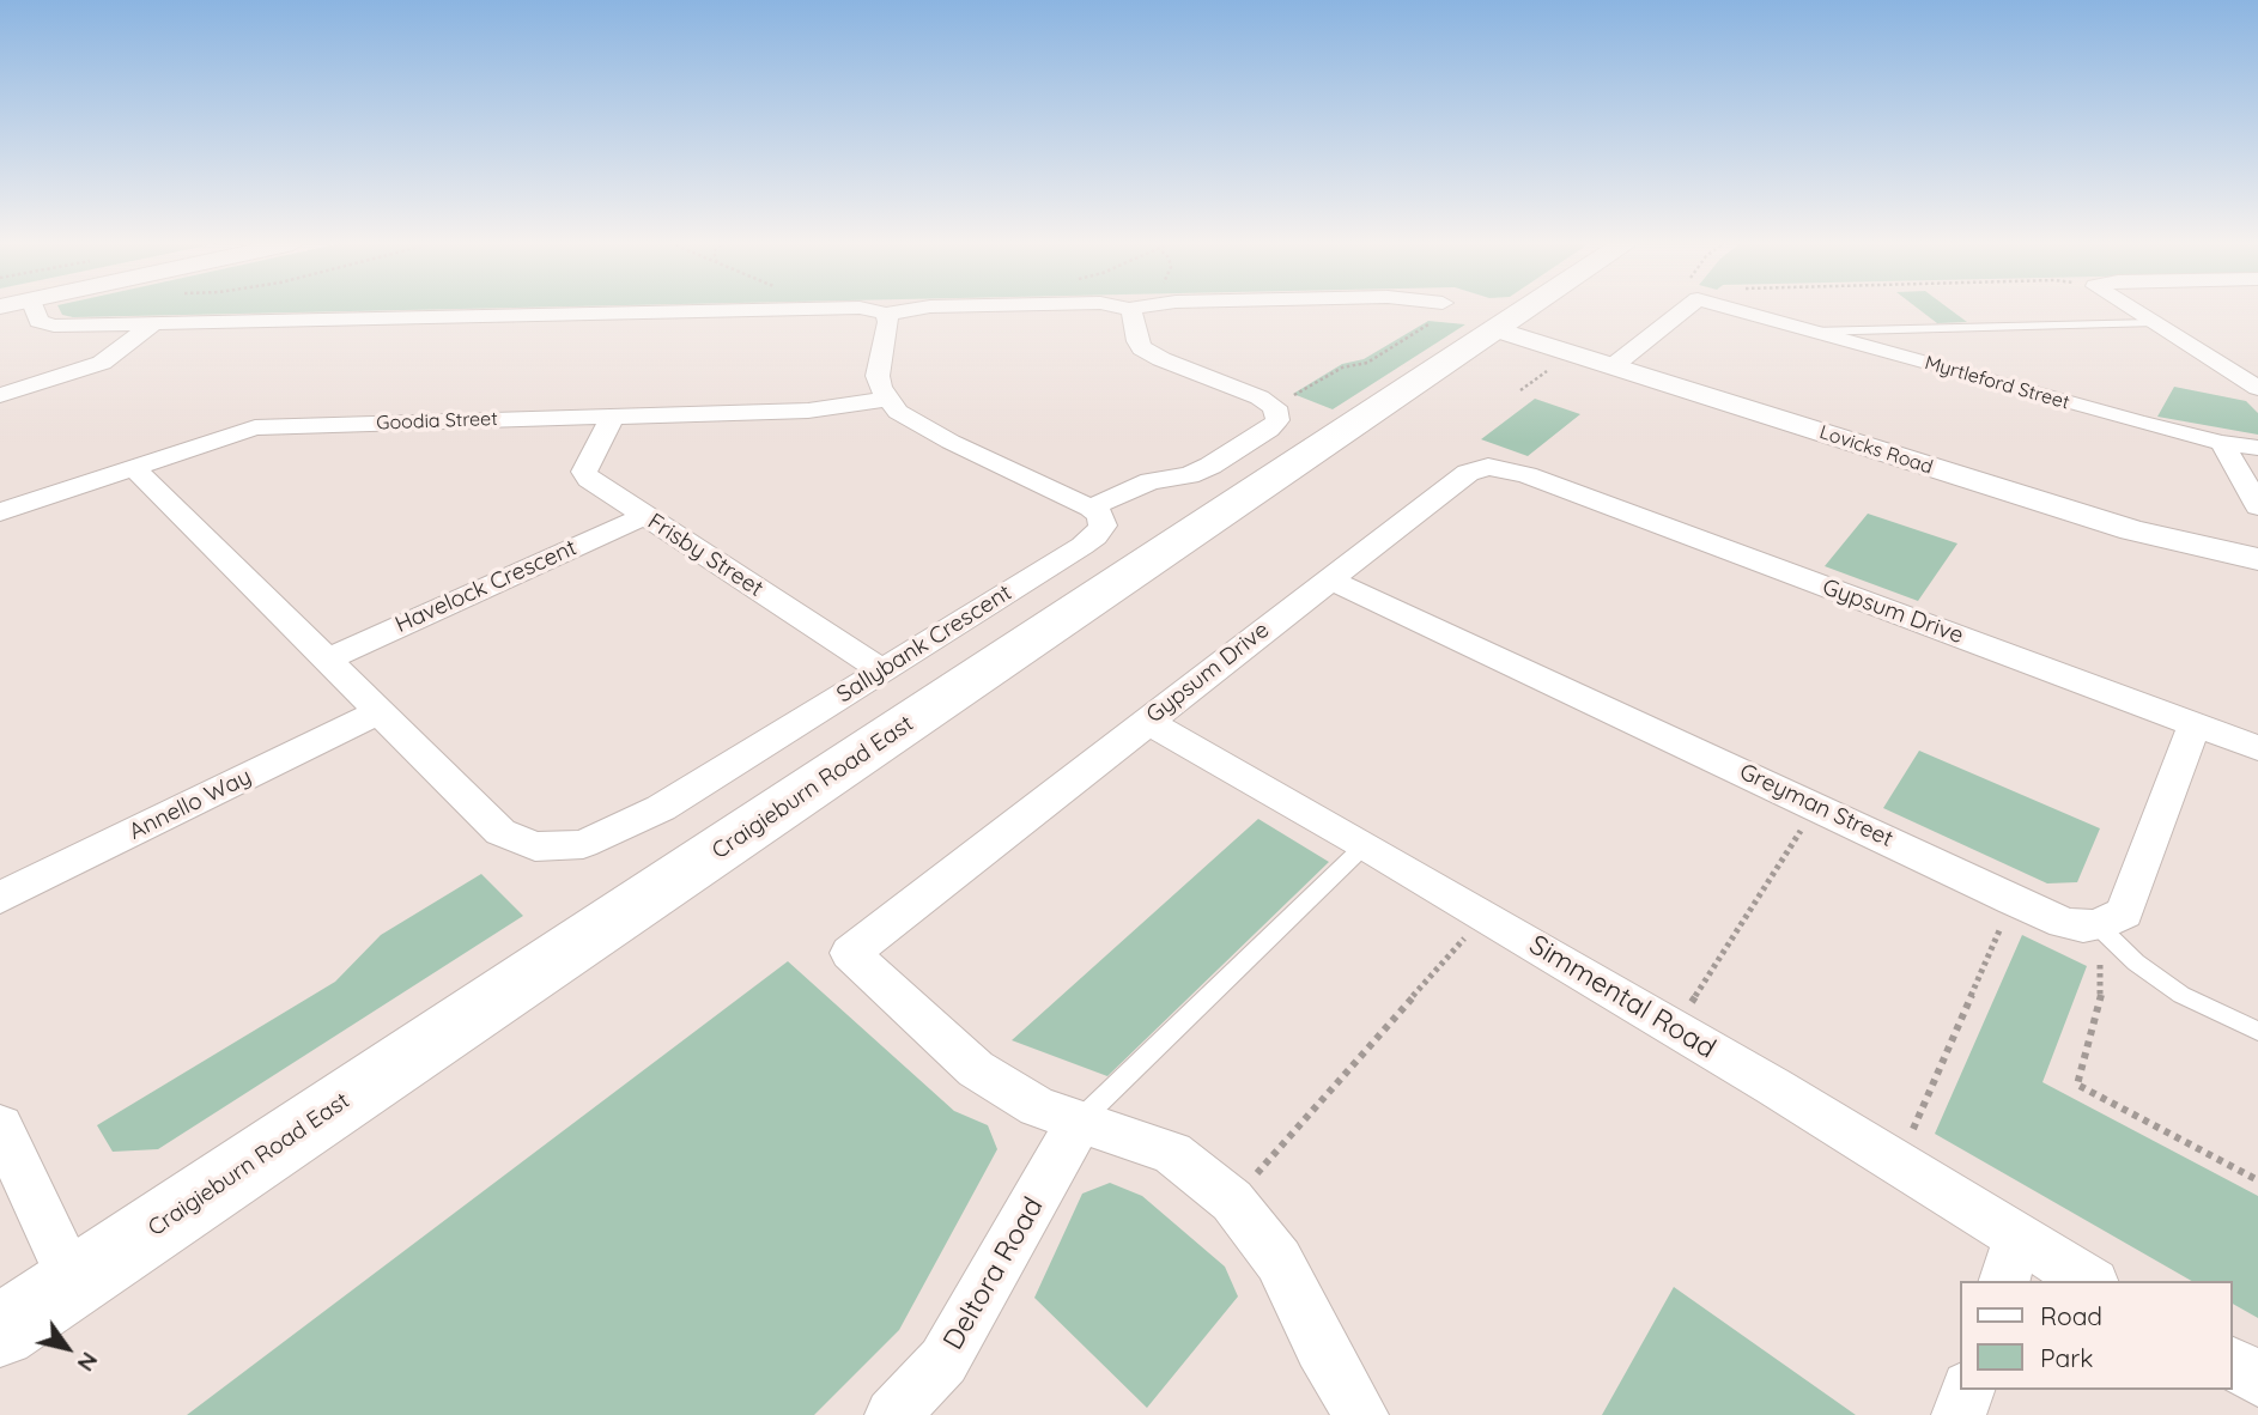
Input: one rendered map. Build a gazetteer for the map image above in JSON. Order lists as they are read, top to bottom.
{
  "streets": {
    "main road": ["Craigieburn Road East"],
    "street": [
      "Myrtleford Street",
      "Goodia Street",
      "Lovicks Road",
      "Frisby Street",
      "Havelock Crescent",
      "Gypsum Drive",
      "Sallybank Crescent",
      "Annello Way",
      "Greyman Street",
      "Simmental Road",
      "Deltora Road"
    ]
  },
  "crossings": [
    ["Goodia Street", "Frisby Street"],
    ["Lovicks Road", "Craigieburn Road East"],
    ["Frisby Street", "Havelock Crescent"],
    ["Frisby Street", "Sallybank Crescent"],
    ["Havelock Crescent", "Sallybank Crescent"],
    ["Gypsum Drive", "Greyman Street"],
    ["Gypsum Drive", "Simmental Road"],
    ["Gypsum Drive", "Deltora Road"],
    ["Sallybank Crescent", "Annello Way"]
  ],
  "legend": ["Road", "Park"],
  "north": "bottom right"
}
